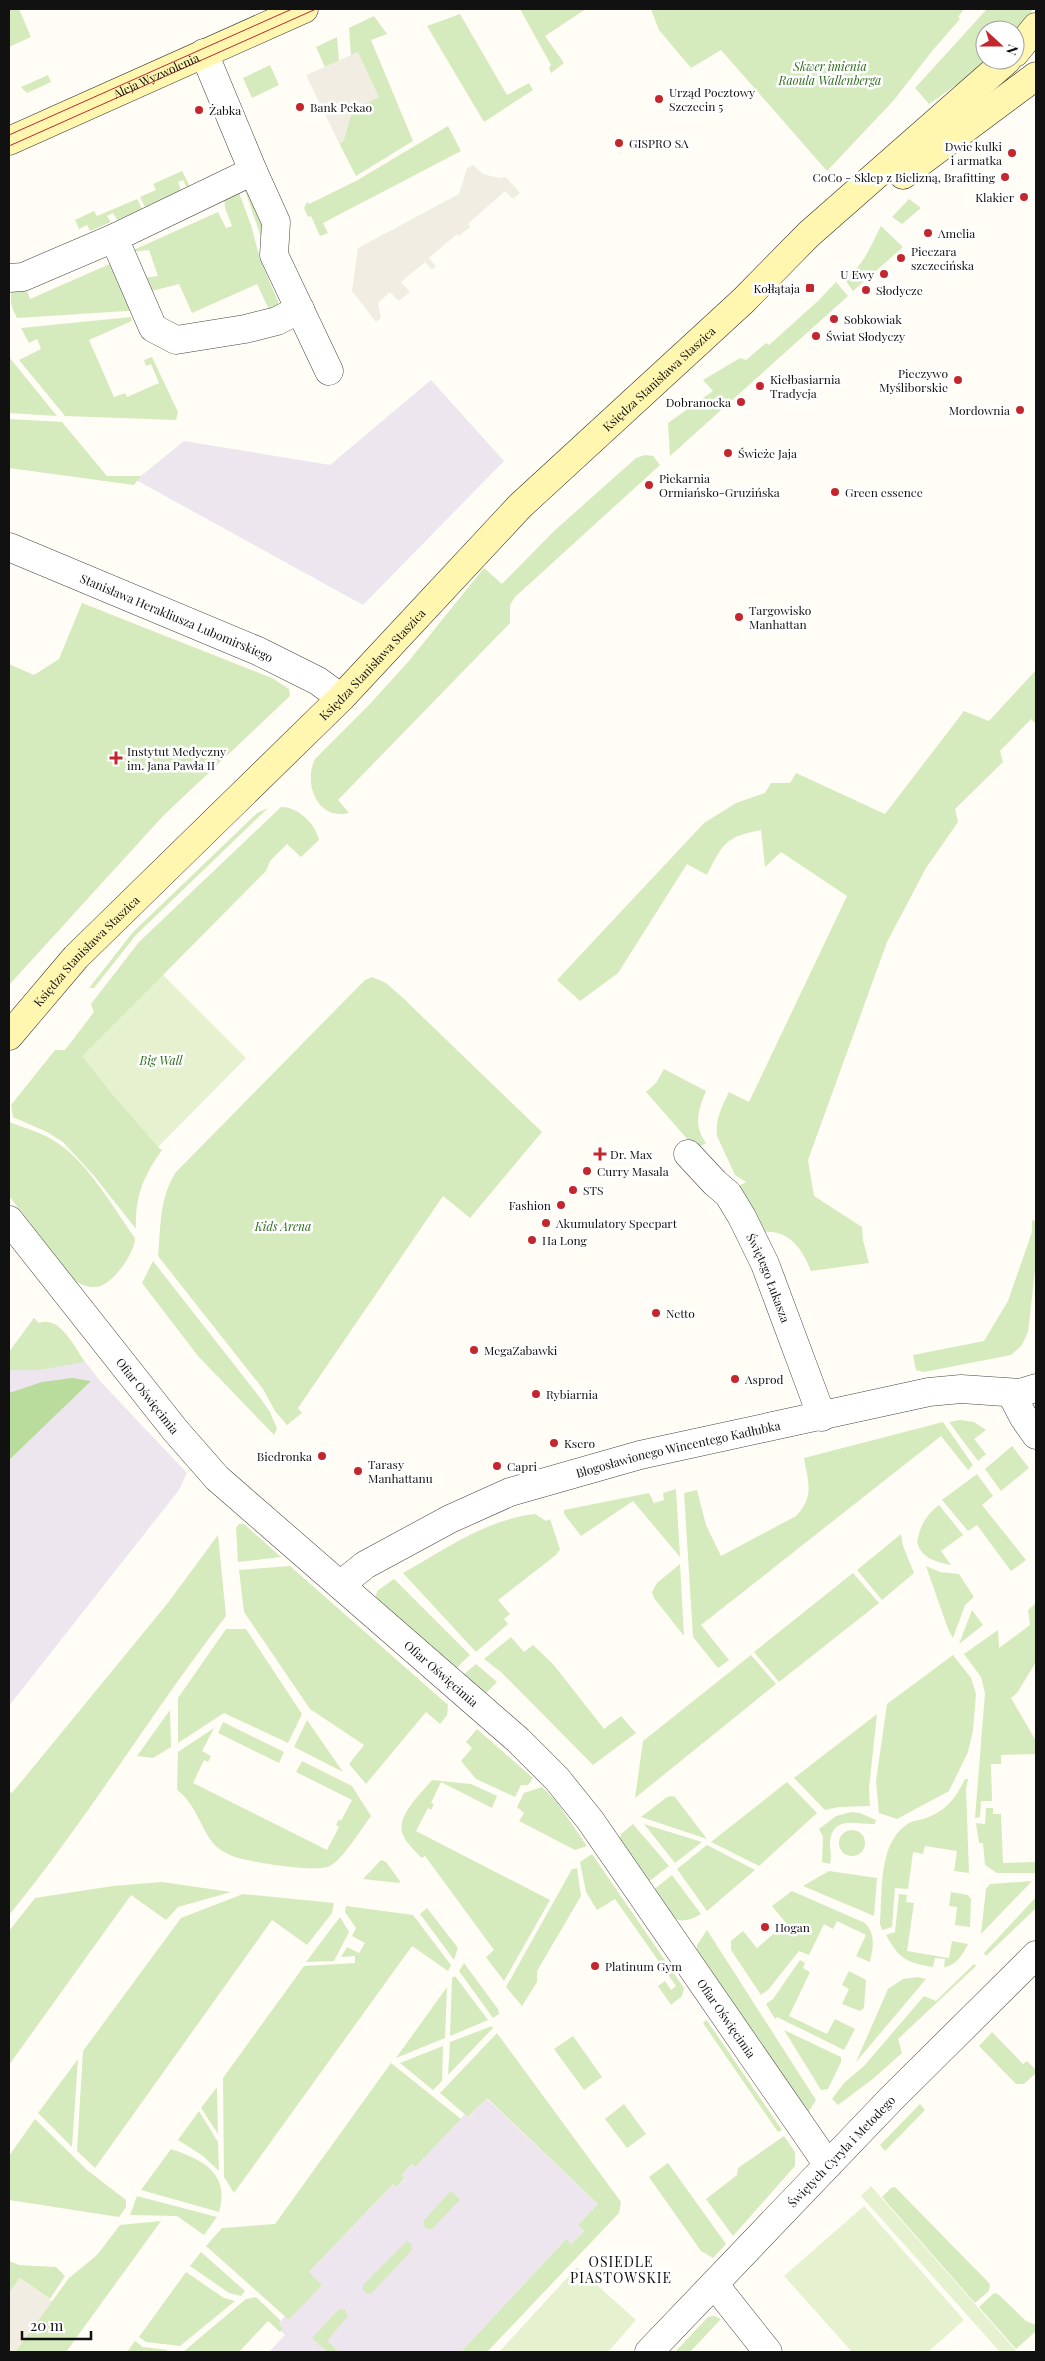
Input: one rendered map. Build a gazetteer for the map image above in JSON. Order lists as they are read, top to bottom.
{
  "streets": {
    "street": [
      "Aleja Wyzwolenia",
      "Księdza Stanisława Staszica",
      "Stanisława Herakliusza Lubomirskiego",
      "Świętego Łukasza",
      "Ofiar Oświęcimia",
      "Błogosławionego Wincentego Kadłubka",
      "Świętych Cyryla i Metodego"
    ]
  },
  "crossings": [
    ["Księdza Stanisława Staszica", "Stanisława Herakliusza Lubomirskiego"],
    ["Świętego Łukasza", "Błogosławionego Wincentego Kadłubka"],
    ["Ofiar Oświęcimia", "Błogosławionego Wincentego Kadłubka"],
    ["Ofiar Oświęcimia", "Świętych Cyryla i Metodego"]
  ],
  "districts": ["OSIEDLE PIASTOWSKIE"],
  "parks": ["Skwer imienia Raoula Wallenberga", "Big Wall", "Kids Arena"],
  "places": {
    "other": [
      "Urząd Pocztowy Szczecin 5",
      "Bank Pekao",
      "Żabka",
      "GISPRO SA",
      "Dwie kulki i armatka",
      "CoCo - Sklep z Bielizną, Brafitting",
      "Klakier",
      "Amelia",
      "Pieczara szczecińska",
      "U Ewy",
      "Słodycze",
      "Sobkowiak",
      "Świat Słodyczy",
      "Pieczywo Myśliborskie",
      "Kiełbasiarnia Tradycja",
      "Dobranocka",
      "Mordownia",
      "Świeże Jaja",
      "Piekarnia Ormiańsko-Gruzińska",
      "Green essence",
      "Targowisko Manhattan",
      "Curry Masala",
      "STS",
      "Fashion",
      "Akumulatory Specpart",
      "Ha Long",
      "Netto",
      "MegaZabawki",
      "Asprod",
      "Rybiarnia",
      "Ksero",
      "Biedronka",
      "Capri",
      "Tarasy Manhattanu",
      "Hogan",
      "Platinum Gym"
    ],
    "transit": ["Kołłątaja"],
    "health": ["Instytut Medyczny im. Jana Pawła II", "Dr. Max"]
  },
  "scale_bar": "20 m",
  "north": "right"
}
